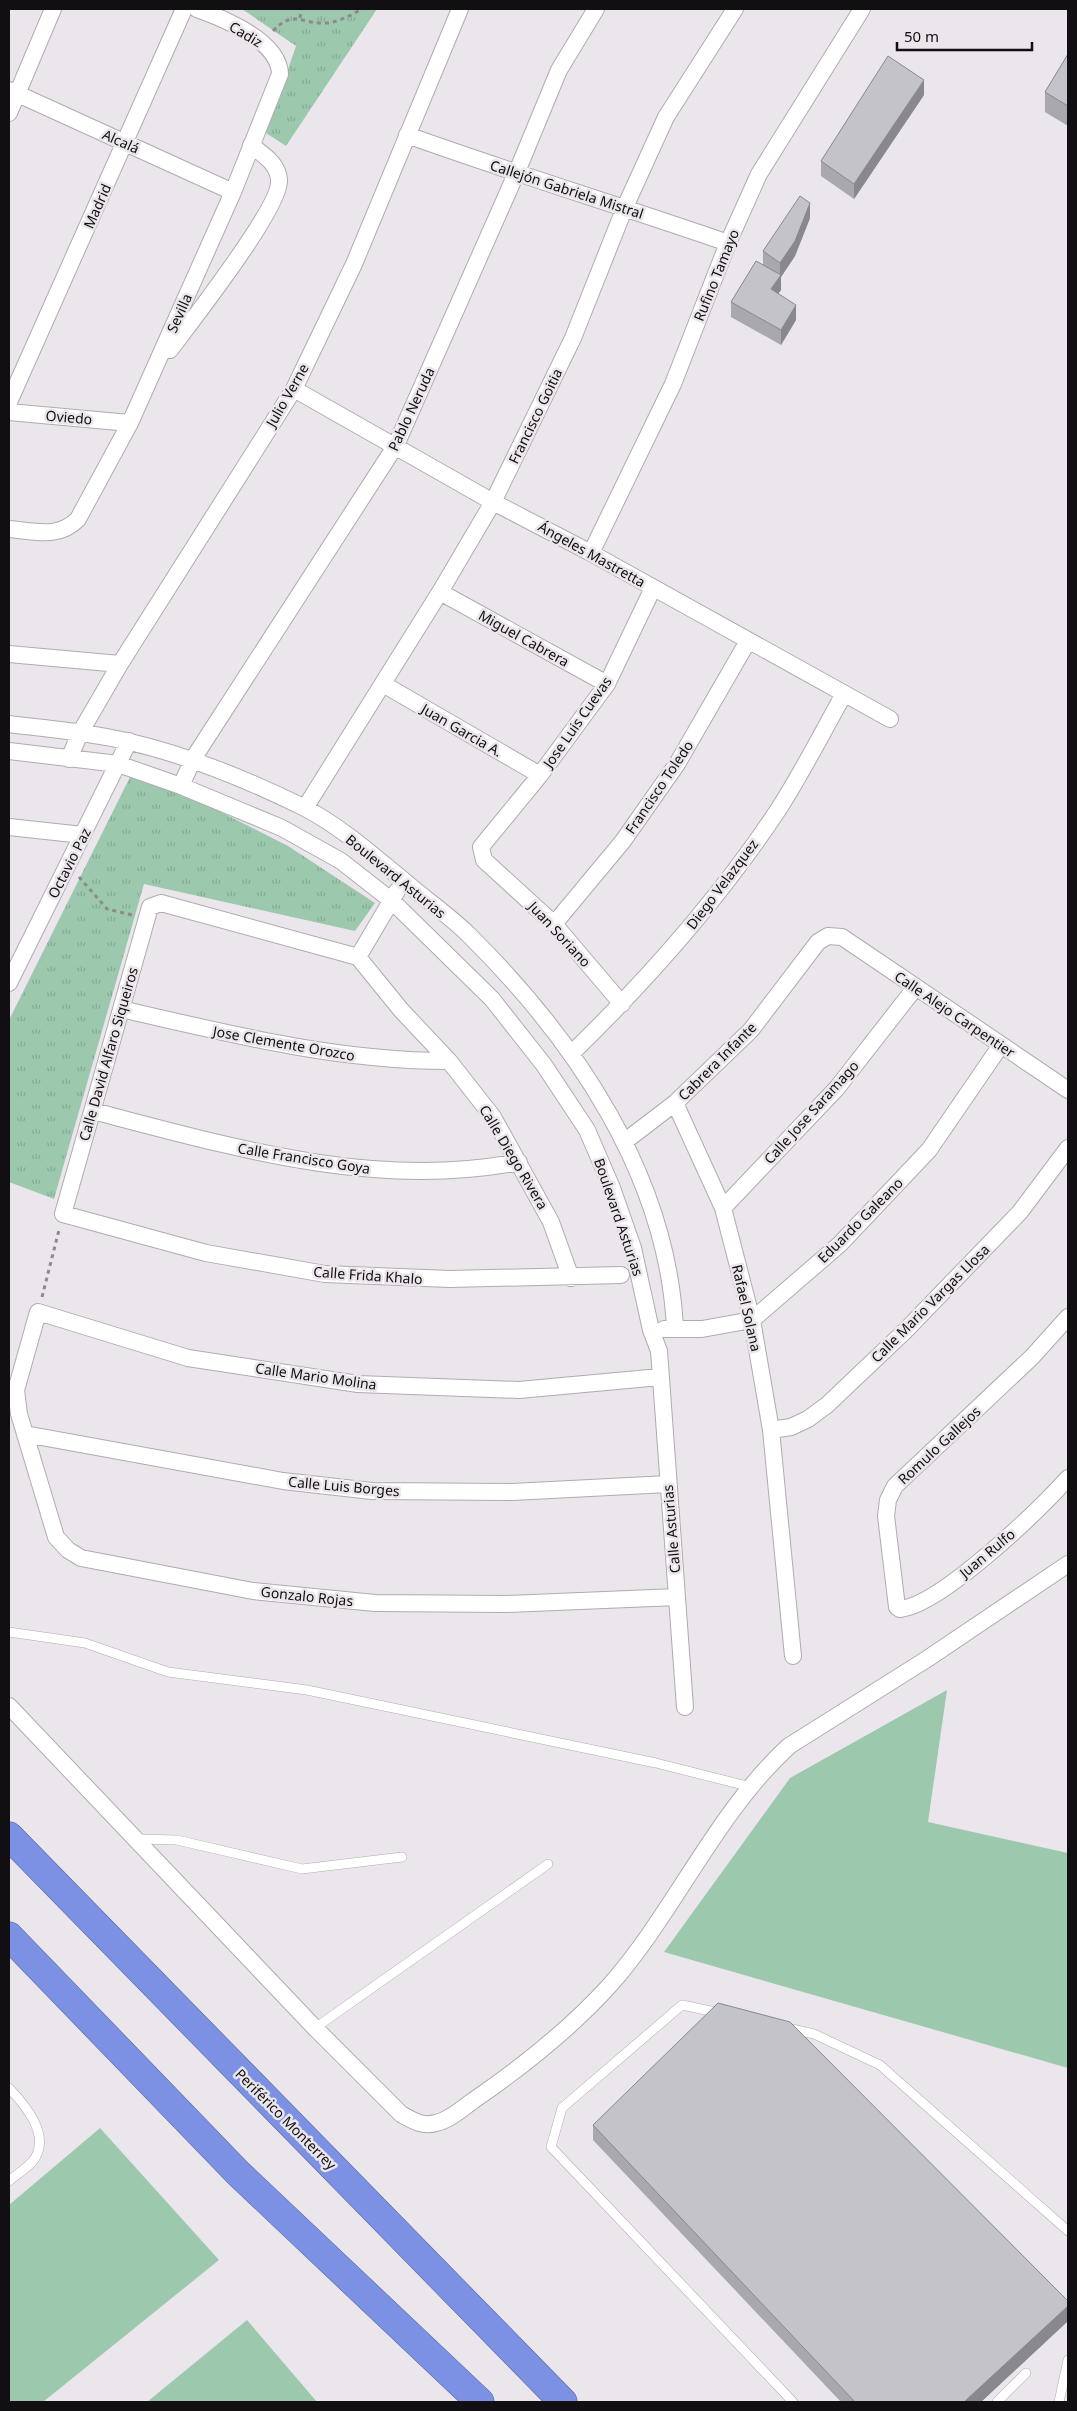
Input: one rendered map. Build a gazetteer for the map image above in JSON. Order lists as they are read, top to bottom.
{
  "streets": {
    "highway": ["Periférico Monterrey"],
    "street": [
      "Cadiz",
      "Alcalá",
      "Callejón Gabriela Mistral",
      "Madrid",
      "Rufino Tamayo",
      "Sevilla",
      "Julio Verne",
      "Pablo Neruda",
      "Francisco Goitia",
      "Oviedo",
      "Ángeles Mastretta",
      "Miguel Cabrera",
      "Jose Luis Cuevas",
      "Juan Garcia A.",
      "Francisco Toledo",
      "Octavio Paz",
      "Boulevard Asturias",
      "Diego Velazquez",
      "Juan Soriano",
      "Calle Alejo Carpentier",
      "Jose Clemente Orozco",
      "Calle David Alfaro Siqueiros",
      "Cabrera Infante",
      "Calle Jose Saramago",
      "Calle Diego Rivera",
      "Calle Francisco Goya",
      "Eduardo Galeano",
      "Calle Frida Khalo",
      "Calle Mario Vargas Llosa",
      "Rafael Solana",
      "Calle Mario Molina",
      "Romulo Gallejos",
      "Calle Luis Borges",
      "Calle Asturias",
      "Juan Rulfo",
      "Gonzalo Rojas"
    ]
  },
  "crossings": [
    ["Cadiz", "Sevilla"],
    ["Alcalá", "Madrid"],
    ["Alcalá", "Sevilla"],
    ["Callejón Gabriela Mistral", "Rufino Tamayo"],
    ["Callejón Gabriela Mistral", "Julio Verne"],
    ["Callejón Gabriela Mistral", "Pablo Neruda"],
    ["Callejón Gabriela Mistral", "Francisco Goitia"],
    ["Rufino Tamayo", "Ángeles Mastretta"],
    ["Sevilla", "Oviedo"],
    ["Julio Verne", "Ángeles Mastretta"],
    ["Julio Verne", "Boulevard Asturias"],
    ["Pablo Neruda", "Ángeles Mastretta"],
    ["Pablo Neruda", "Boulevard Asturias"],
    ["Francisco Goitia", "Ángeles Mastretta"],
    ["Francisco Goitia", "Miguel Cabrera"],
    ["Francisco Goitia", "Juan Garcia A."],
    ["Francisco Goitia", "Boulevard Asturias"],
    ["Ángeles Mastretta", "Jose Luis Cuevas"],
    ["Ángeles Mastretta", "Francisco Toledo"],
    ["Ángeles Mastretta", "Diego Velazquez"],
    ["Miguel Cabrera", "Jose Luis Cuevas"],
    ["Jose Luis Cuevas", "Juan Garcia A."],
    ["Jose Luis Cuevas", "Juan Soriano"],
    ["Francisco Toledo", "Juan Soriano"],
    ["Octavio Paz", "Boulevard Asturias"],
    ["Boulevard Asturias", "Diego Velazquez"],
    ["Boulevard Asturias", "Cabrera Infante"],
    ["Boulevard Asturias", "Calle Asturias"],
    ["Diego Velazquez", "Juan Soriano"],
    ["Calle Alejo Carpentier", "Cabrera Infante"],
    ["Calle Alejo Carpentier", "Calle Jose Saramago"],
    ["Calle Alejo Carpentier", "Eduardo Galeano"],
    ["Jose Clemente Orozco", "Calle David Alfaro Siqueiros"],
    ["Jose Clemente Orozco", "Calle Diego Rivera"],
    ["Calle David Alfaro Siqueiros", "Calle Francisco Goya"],
    ["Calle David Alfaro Siqueiros", "Calle Frida Khalo"],
    ["Cabrera Infante", "Rafael Solana"],
    ["Calle Jose Saramago", "Rafael Solana"],
    ["Calle Diego Rivera", "Calle Francisco Goya"],
    ["Calle Diego Rivera", "Calle Frida Khalo"],
    ["Eduardo Galeano", "Rafael Solana"],
    ["Calle Mario Vargas Llosa", "Rafael Solana"],
    ["Calle Mario Molina", "Calle Asturias"],
    ["Calle Mario Molina", "Gonzalo Rojas"],
    ["Romulo Gallejos", "Juan Rulfo"],
    ["Calle Luis Borges", "Calle Asturias"],
    ["Calle Luis Borges", "Gonzalo Rojas"],
    ["Calle Asturias", "Gonzalo Rojas"]
  ],
  "scale_bar": "50 m"
}
